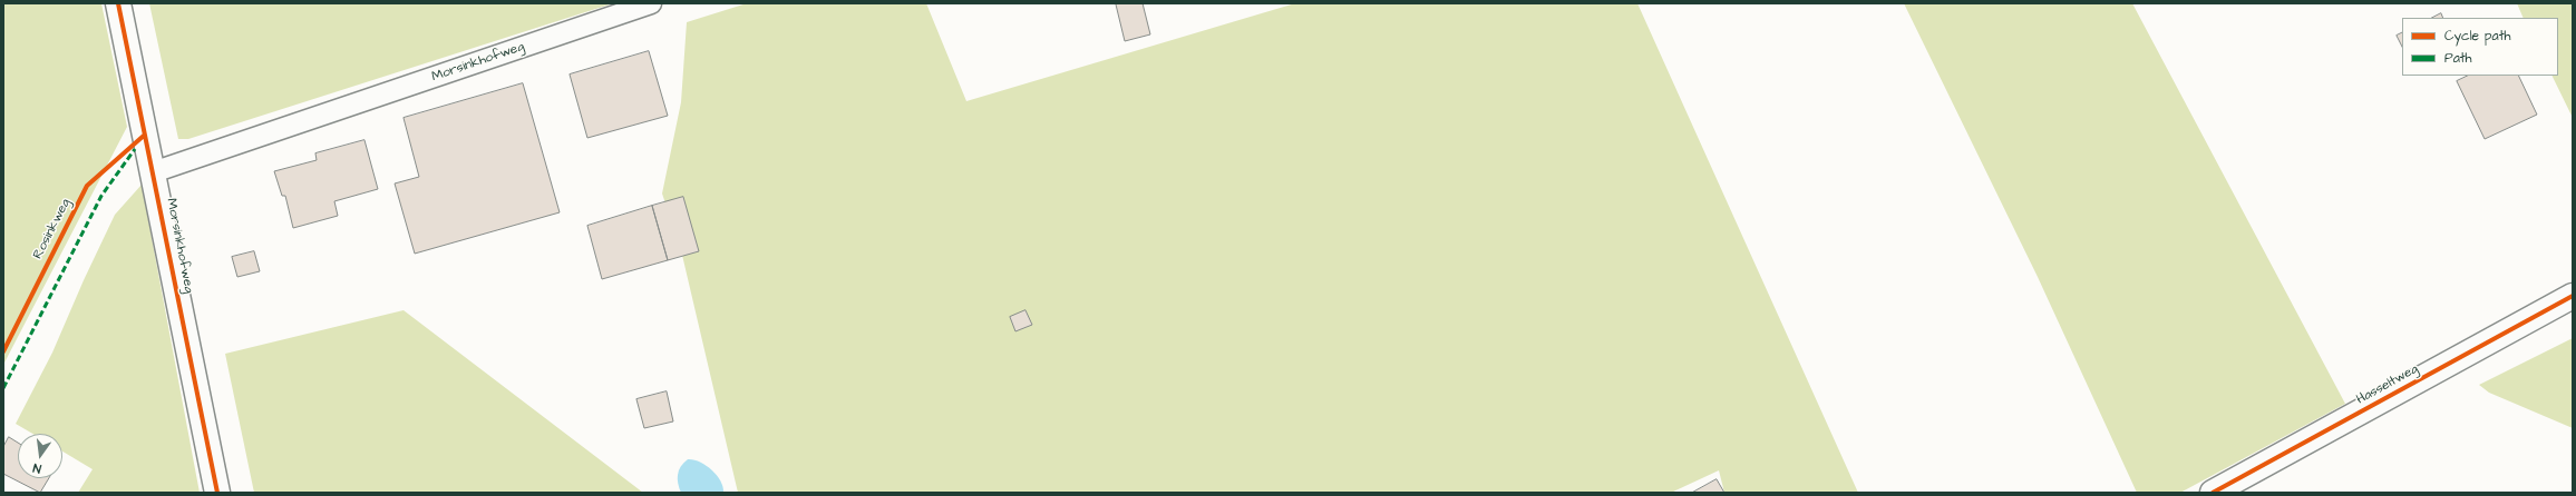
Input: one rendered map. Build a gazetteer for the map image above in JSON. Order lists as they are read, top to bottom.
{
  "streets": {
    "street": ["Morsinkhofweg", "Hasseltweg"],
    "cycle path": ["Rosinkweg"]
  },
  "legend": ["Cycle path", "Path"],
  "north": "bottom"
}
